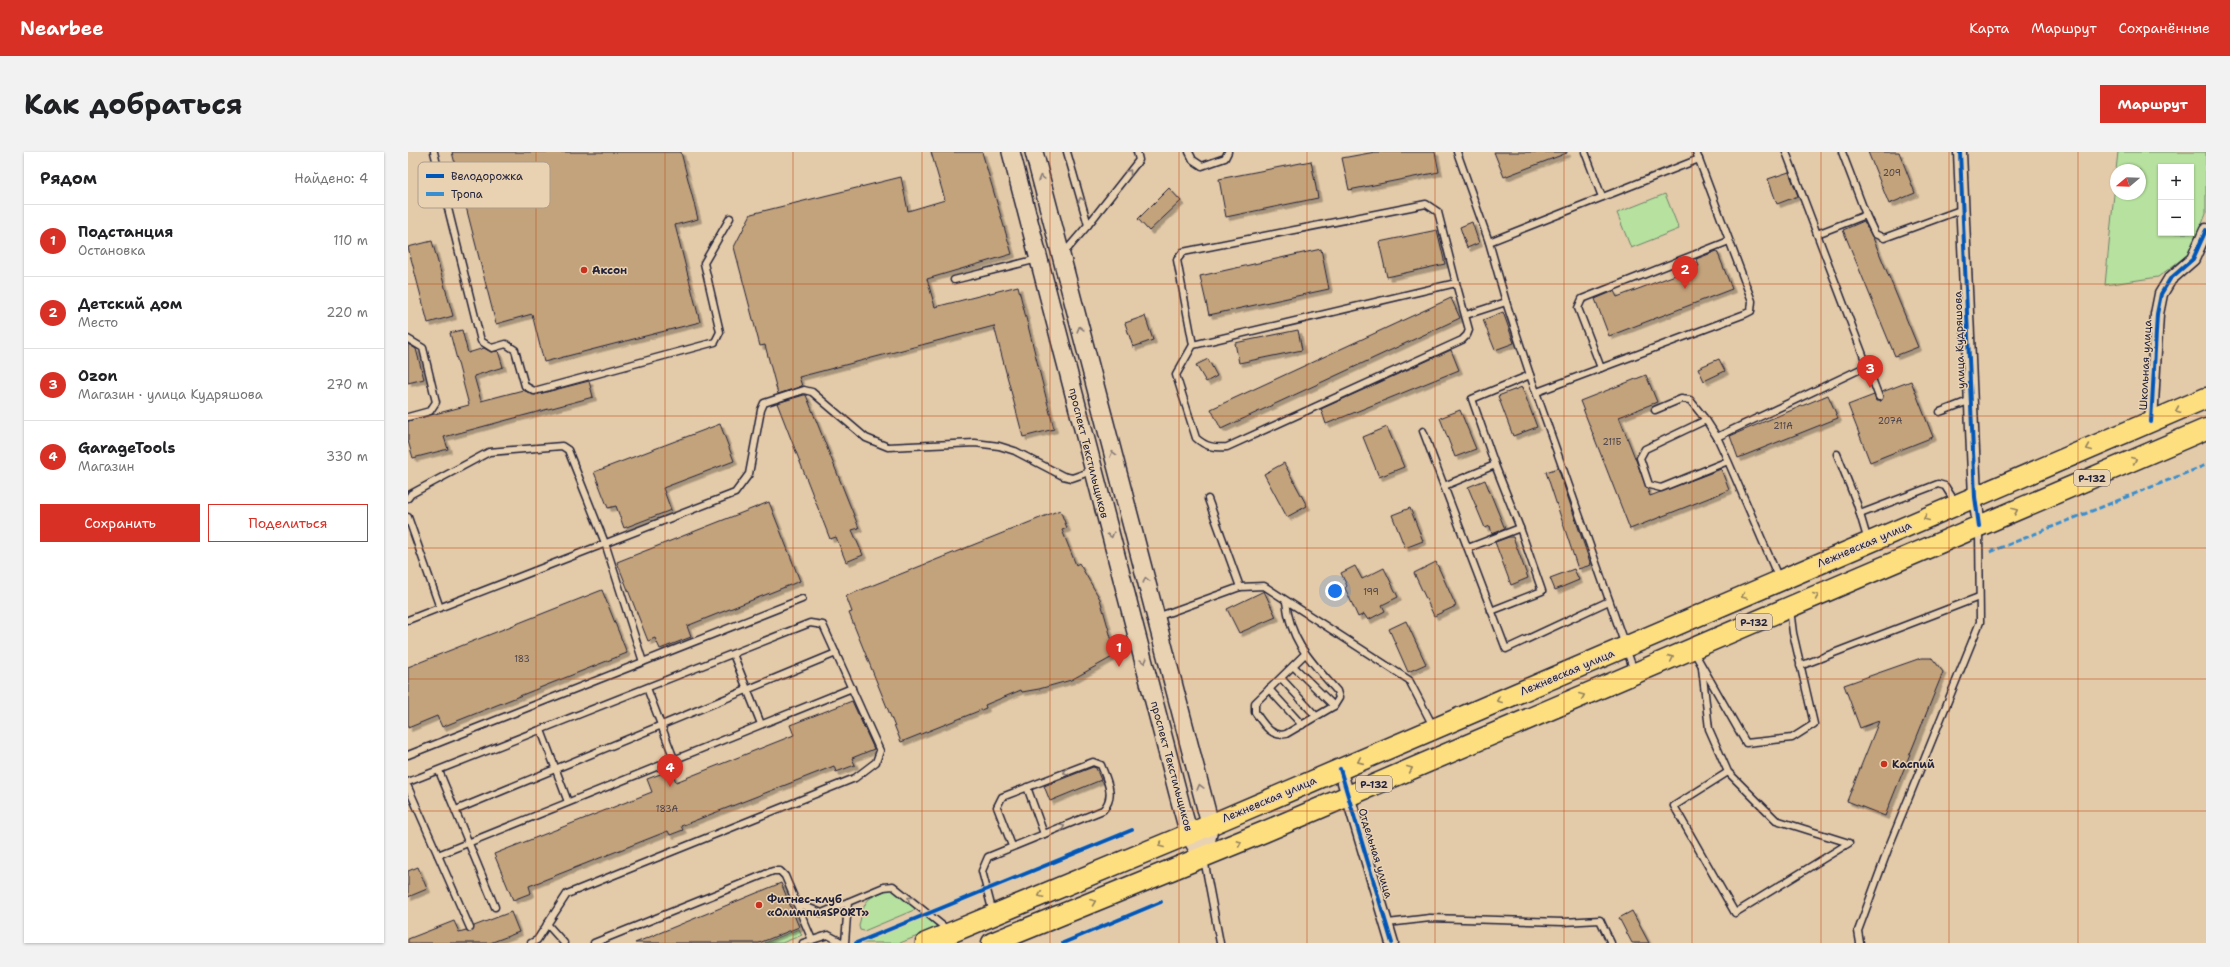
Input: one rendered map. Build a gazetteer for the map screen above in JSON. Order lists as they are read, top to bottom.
{
  "streets": {
    "highway": ["Р-132", "Лежневская улица"],
    "main road": ["проспект Текстильщиков"],
    "street": ["улица Кудряшова", "Школьная улица", "Отдельная улица"]
  },
  "crossings": [
    ["улица Кудряшова", "Р-132"],
    ["улица Кудряшова", "Лежневская улица"],
    ["Школьная улица", "Лежневская улица"],
    ["проспект Текстильщиков", "Р-132"],
    ["проспект Текстильщиков", "Лежневская улица"],
    ["Р-132", "Отдельная улица"],
    ["Лежневская улица", "Отдельная улица"]
  ],
  "places": ["Аксон", "Каспий", "Фитнес-клуб «ОлимпияSPORT»"],
  "house_numbers": [
    "209",
    "207А",
    "211А",
    "211Б",
    "199",
    "183",
    "183А"
  ],
  "legend": ["Велодорожка", "Тропа"],
  "north": "left",
  "page": {
    "header": "Nearbee",
    "nav": ["Карта", "Маршрут", "Сохранённые"],
    "title": "Как добраться",
    "buttons": [
      "Маршрут",
      ["Сохранить", "Поделиться"]
    ],
    "heading": ["Рядом", "Найдено: 4"],
    "map_buttons": ["+", "−"],
    "list": [
      {
        "mark": "1",
        "name": "Подстанция",
        "note": "Остановка",
        "value": "110 m"
      },
      {
        "mark": "2",
        "name": "Детский дом",
        "note": "Место",
        "value": "220 m"
      },
      {
        "mark": "3",
        "name": "Ozon",
        "note": "Магазин · улица Кудряшова",
        "value": "270 m"
      },
      {
        "mark": "4",
        "name": "GarageTools",
        "note": "Магазин",
        "value": "330 m"
      }
    ],
    "pins": [
      "2",
      "3",
      "1",
      "4"
    ]
  }
}
